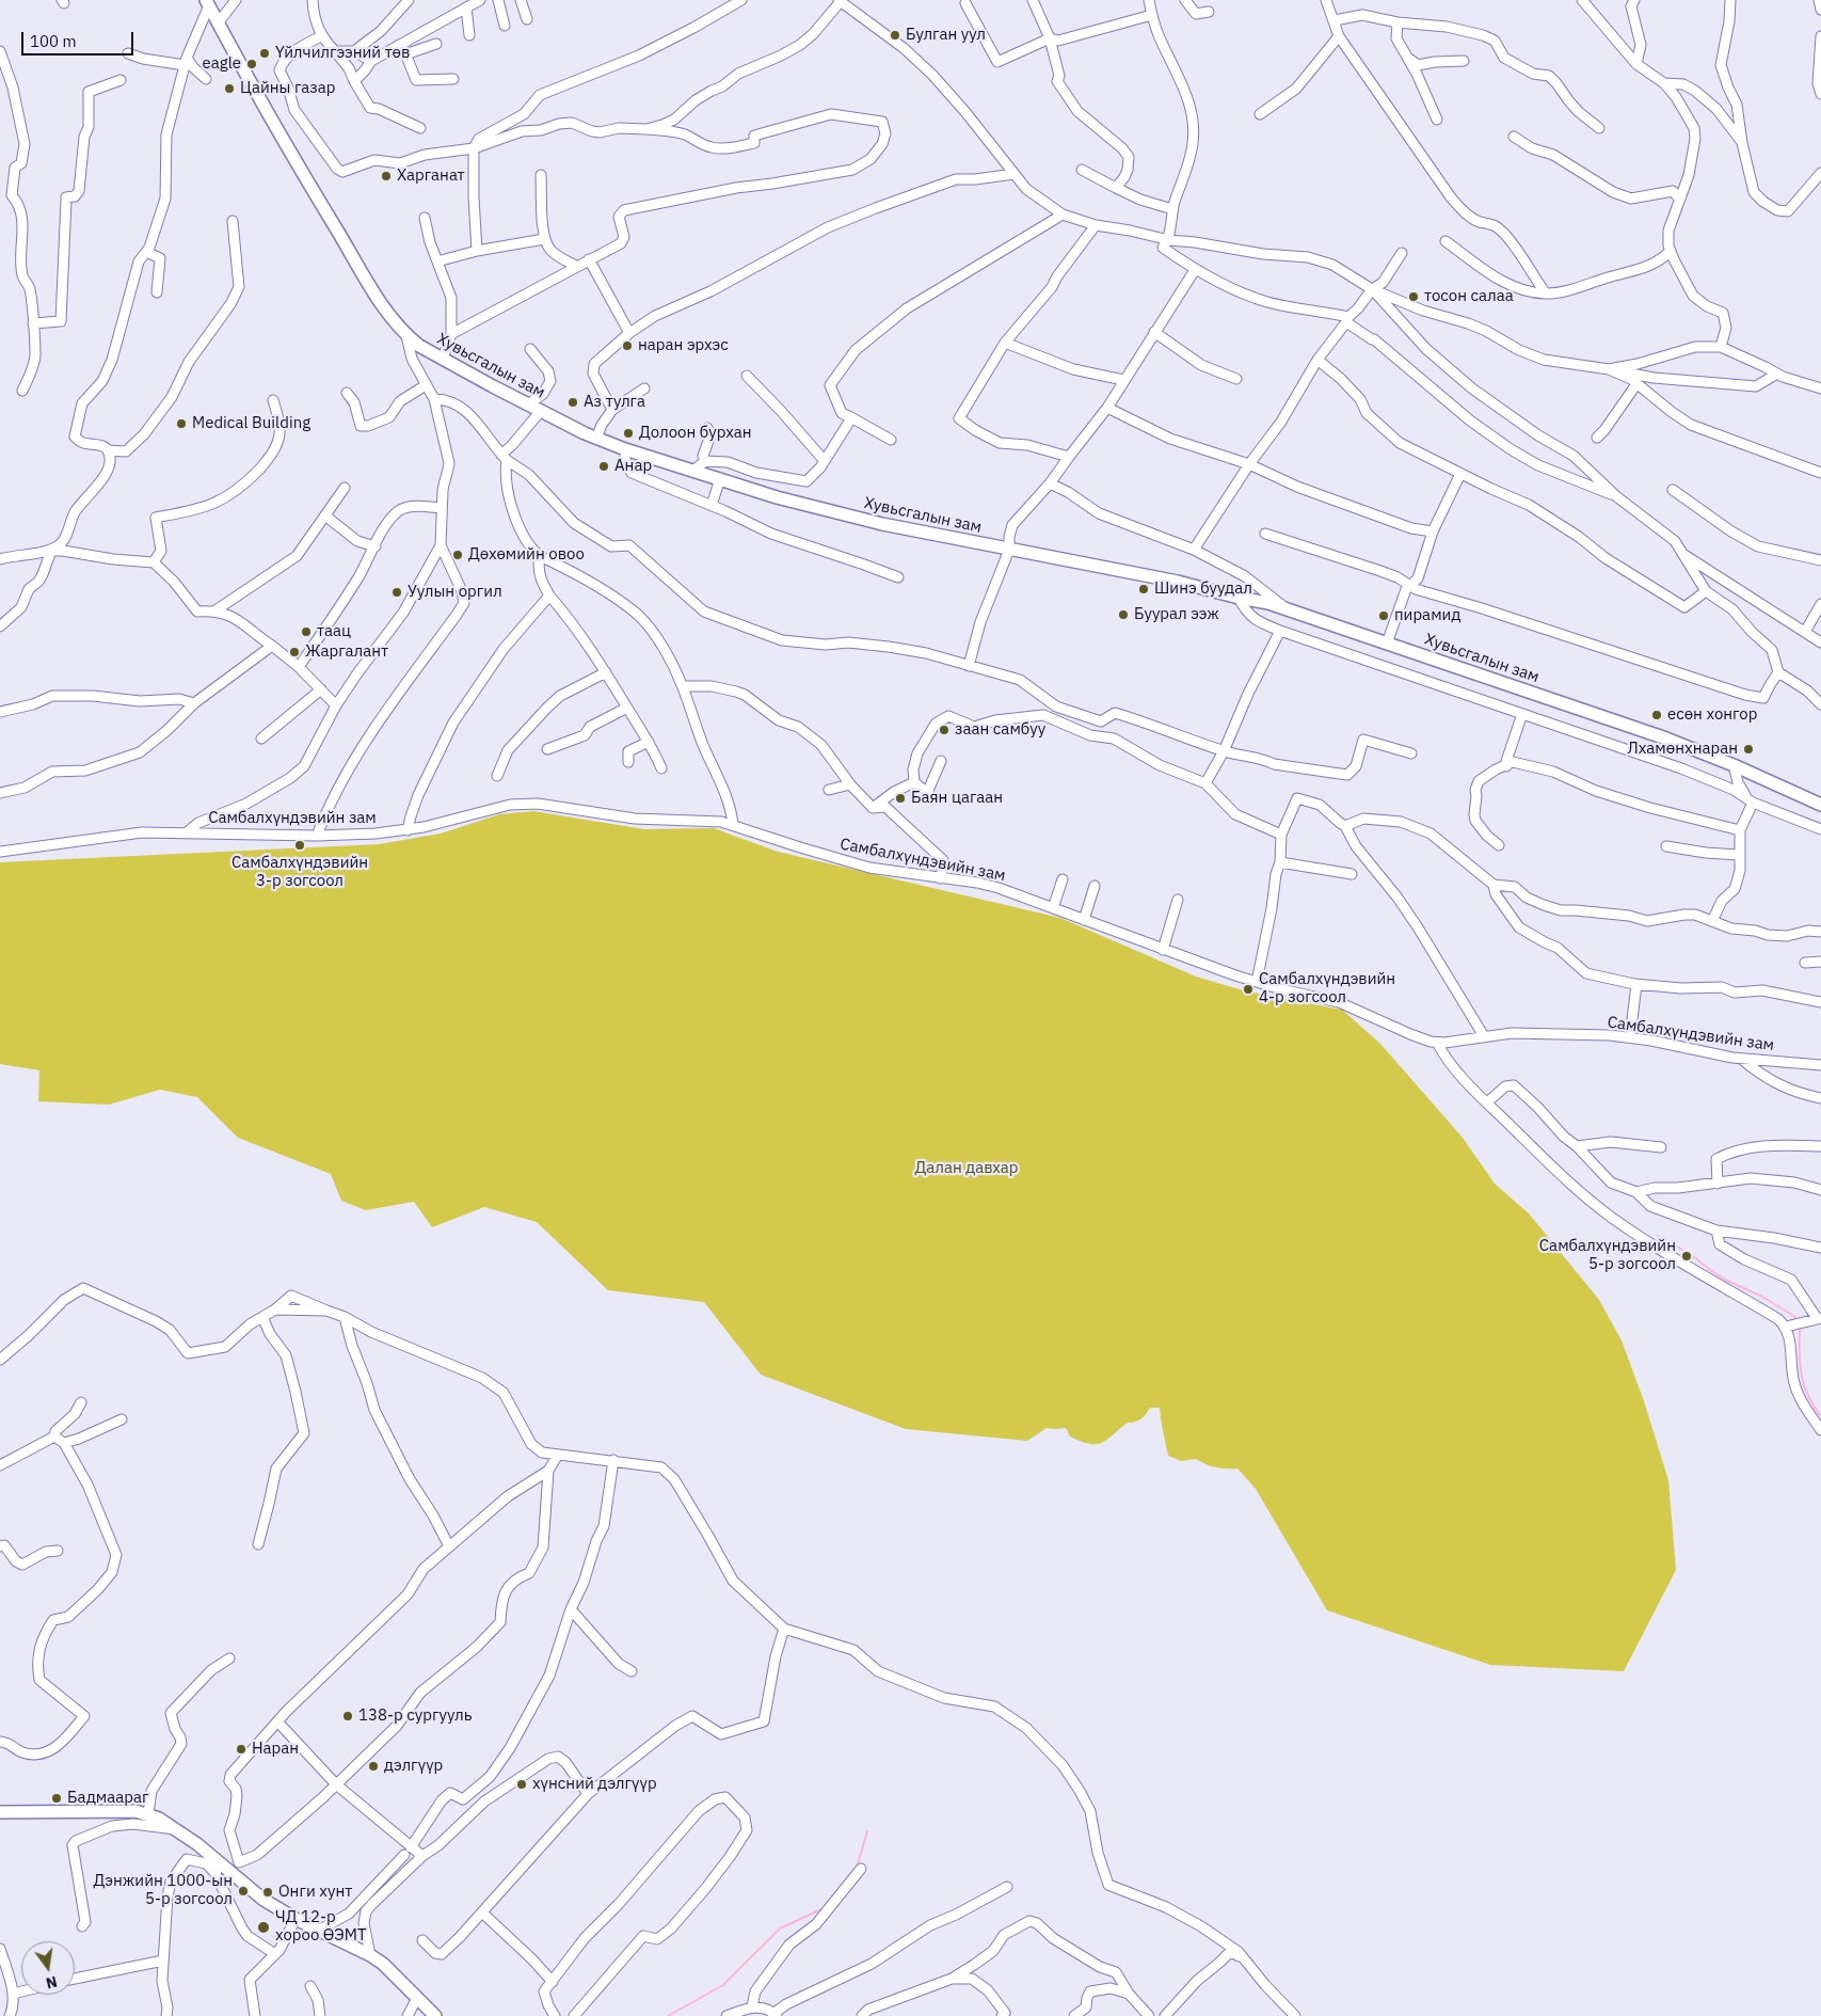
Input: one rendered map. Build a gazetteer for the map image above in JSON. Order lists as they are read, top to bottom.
{
  "streets": {
    "main road": ["Хувьсгалын зам"],
    "street": ["Самбалхүндэвийн зам"]
  },
  "parks": ["Далан давхар"],
  "places": [
    "Булган уул",
    "Үйлчилгээний төв",
    "eagle",
    "Цайны газар",
    "Харганат",
    "тосон салаа",
    "наран эрхэс",
    "Аз тулга",
    "Medical Building",
    "Долоон бурхан",
    "Анар",
    "Дөхөмийн овоо",
    "Шинэ буудал",
    "Уулын оргил",
    "Буурал ээж",
    "пирамид",
    "таац",
    "Жаргалант",
    "есөн хонгор",
    "заан самбуу",
    "Лхамөнхнаран",
    "Баян цагаан",
    "Самбалхүндэвийн 3-р зогсоол",
    "Самбалхүндэвийн 4-р зогсоол",
    "Самбалхүндэвийн 5-р зогсоол",
    "138-р сургууль",
    "Наран",
    "дэлгүүр",
    "хүнсний дэлгүүр",
    "Бадмаараг",
    "Дэнжийн 1000-ын 5-р зогсоол",
    "Онги хунт",
    "ЧД 12-р хороо ӨЭМТ"
  ],
  "scale_bar": "100 m",
  "north": "bottom"
}
